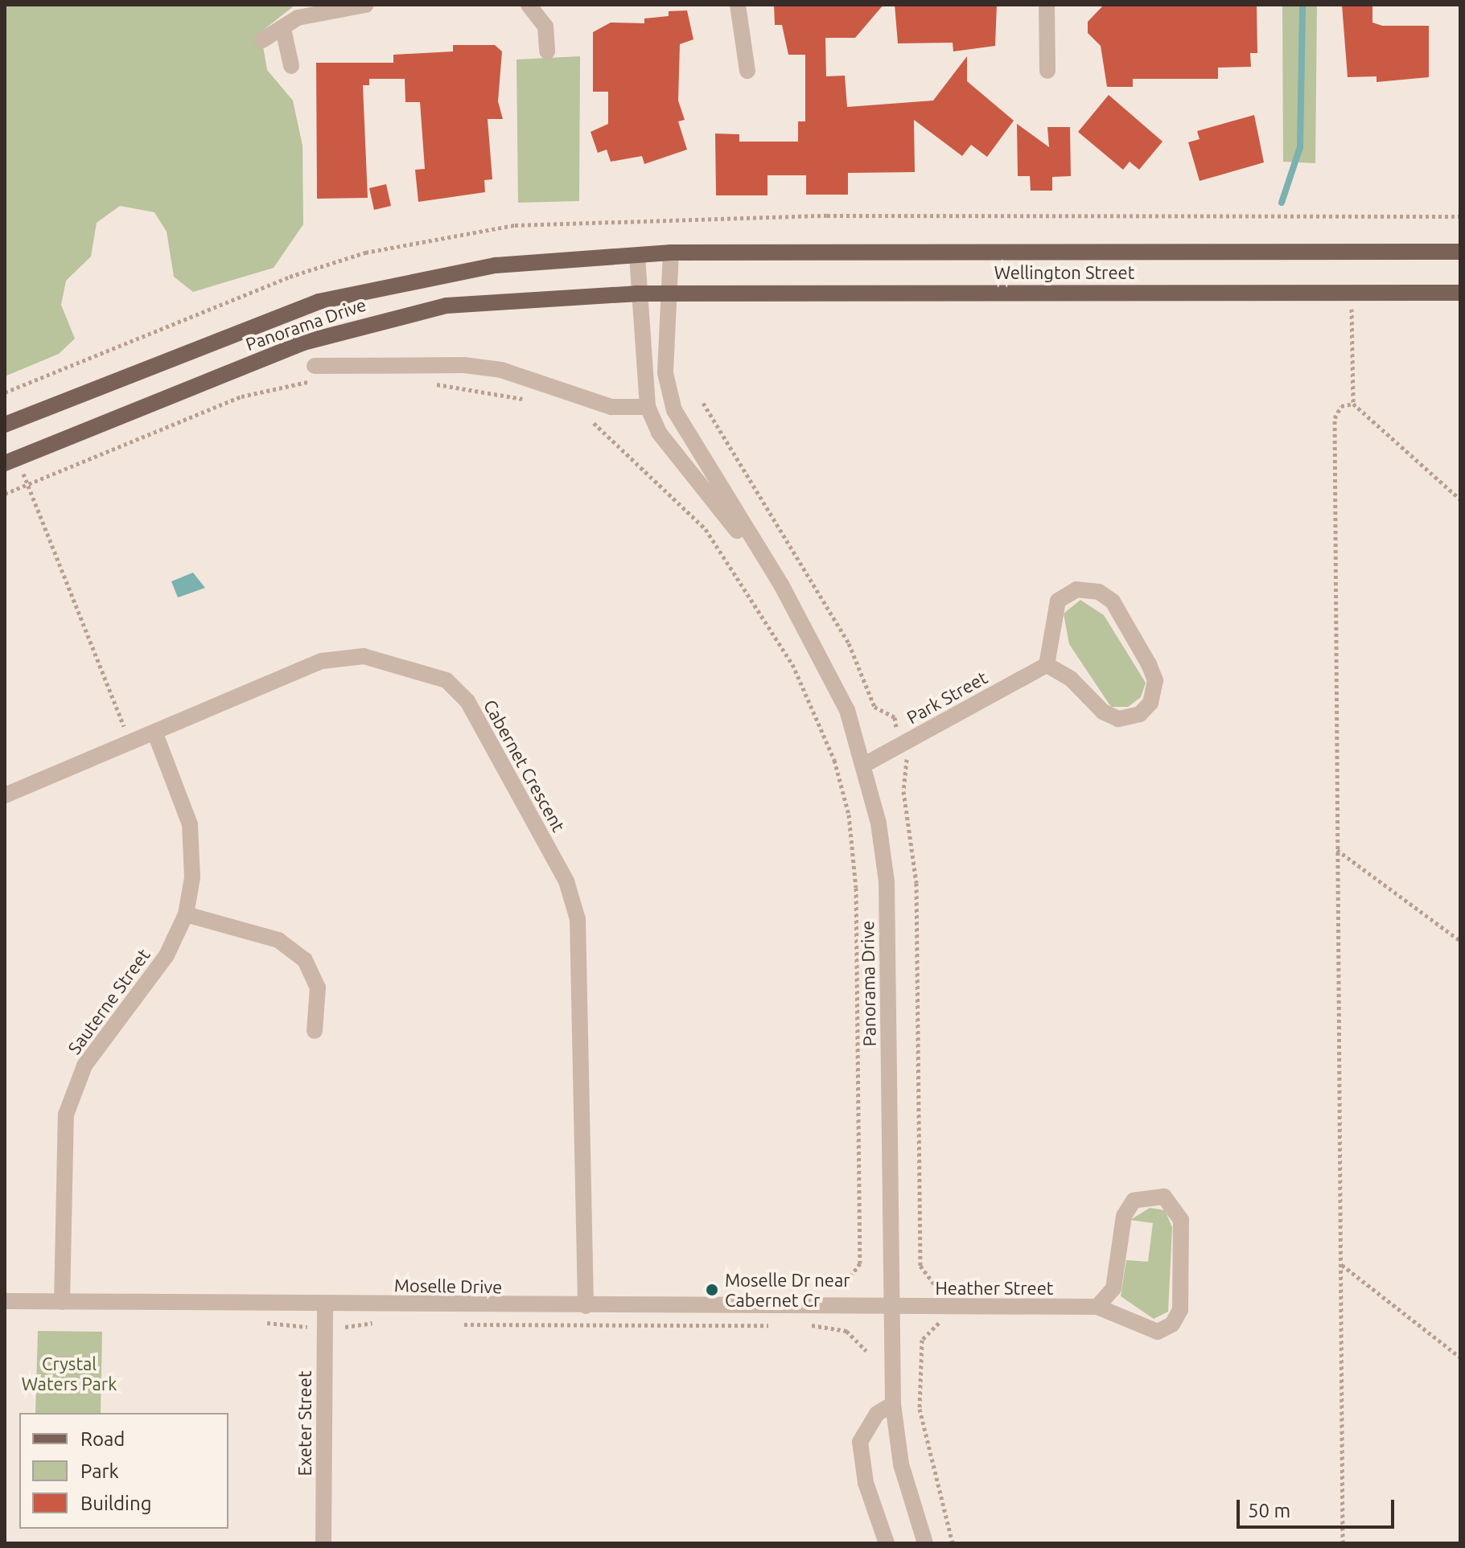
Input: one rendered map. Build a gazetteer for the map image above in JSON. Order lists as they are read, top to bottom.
{
  "streets": {
    "main road": ["Wellington Street", "Panorama Drive"],
    "street": [
      "Park Street",
      "Cabernet Crescent",
      "Sauterne Street",
      "Moselle Drive",
      "Heather Street",
      "Exeter Street"
    ]
  },
  "crossings": [
    ["Wellington Street", "Panorama Drive"],
    ["Panorama Drive", "Park Street"],
    ["Panorama Drive", "Moselle Drive"],
    ["Panorama Drive", "Heather Street"],
    ["Cabernet Crescent", "Sauterne Street"],
    ["Cabernet Crescent", "Moselle Drive"],
    ["Sauterne Street", "Moselle Drive"],
    ["Moselle Drive", "Heather Street"],
    ["Moselle Drive", "Exeter Street"]
  ],
  "parks": ["Crystal Waters Park"],
  "places": ["Moselle Dr near Cabernet Cr"],
  "legend": ["Road", "Park", "Building"],
  "scale_bar": "50 m"
}
